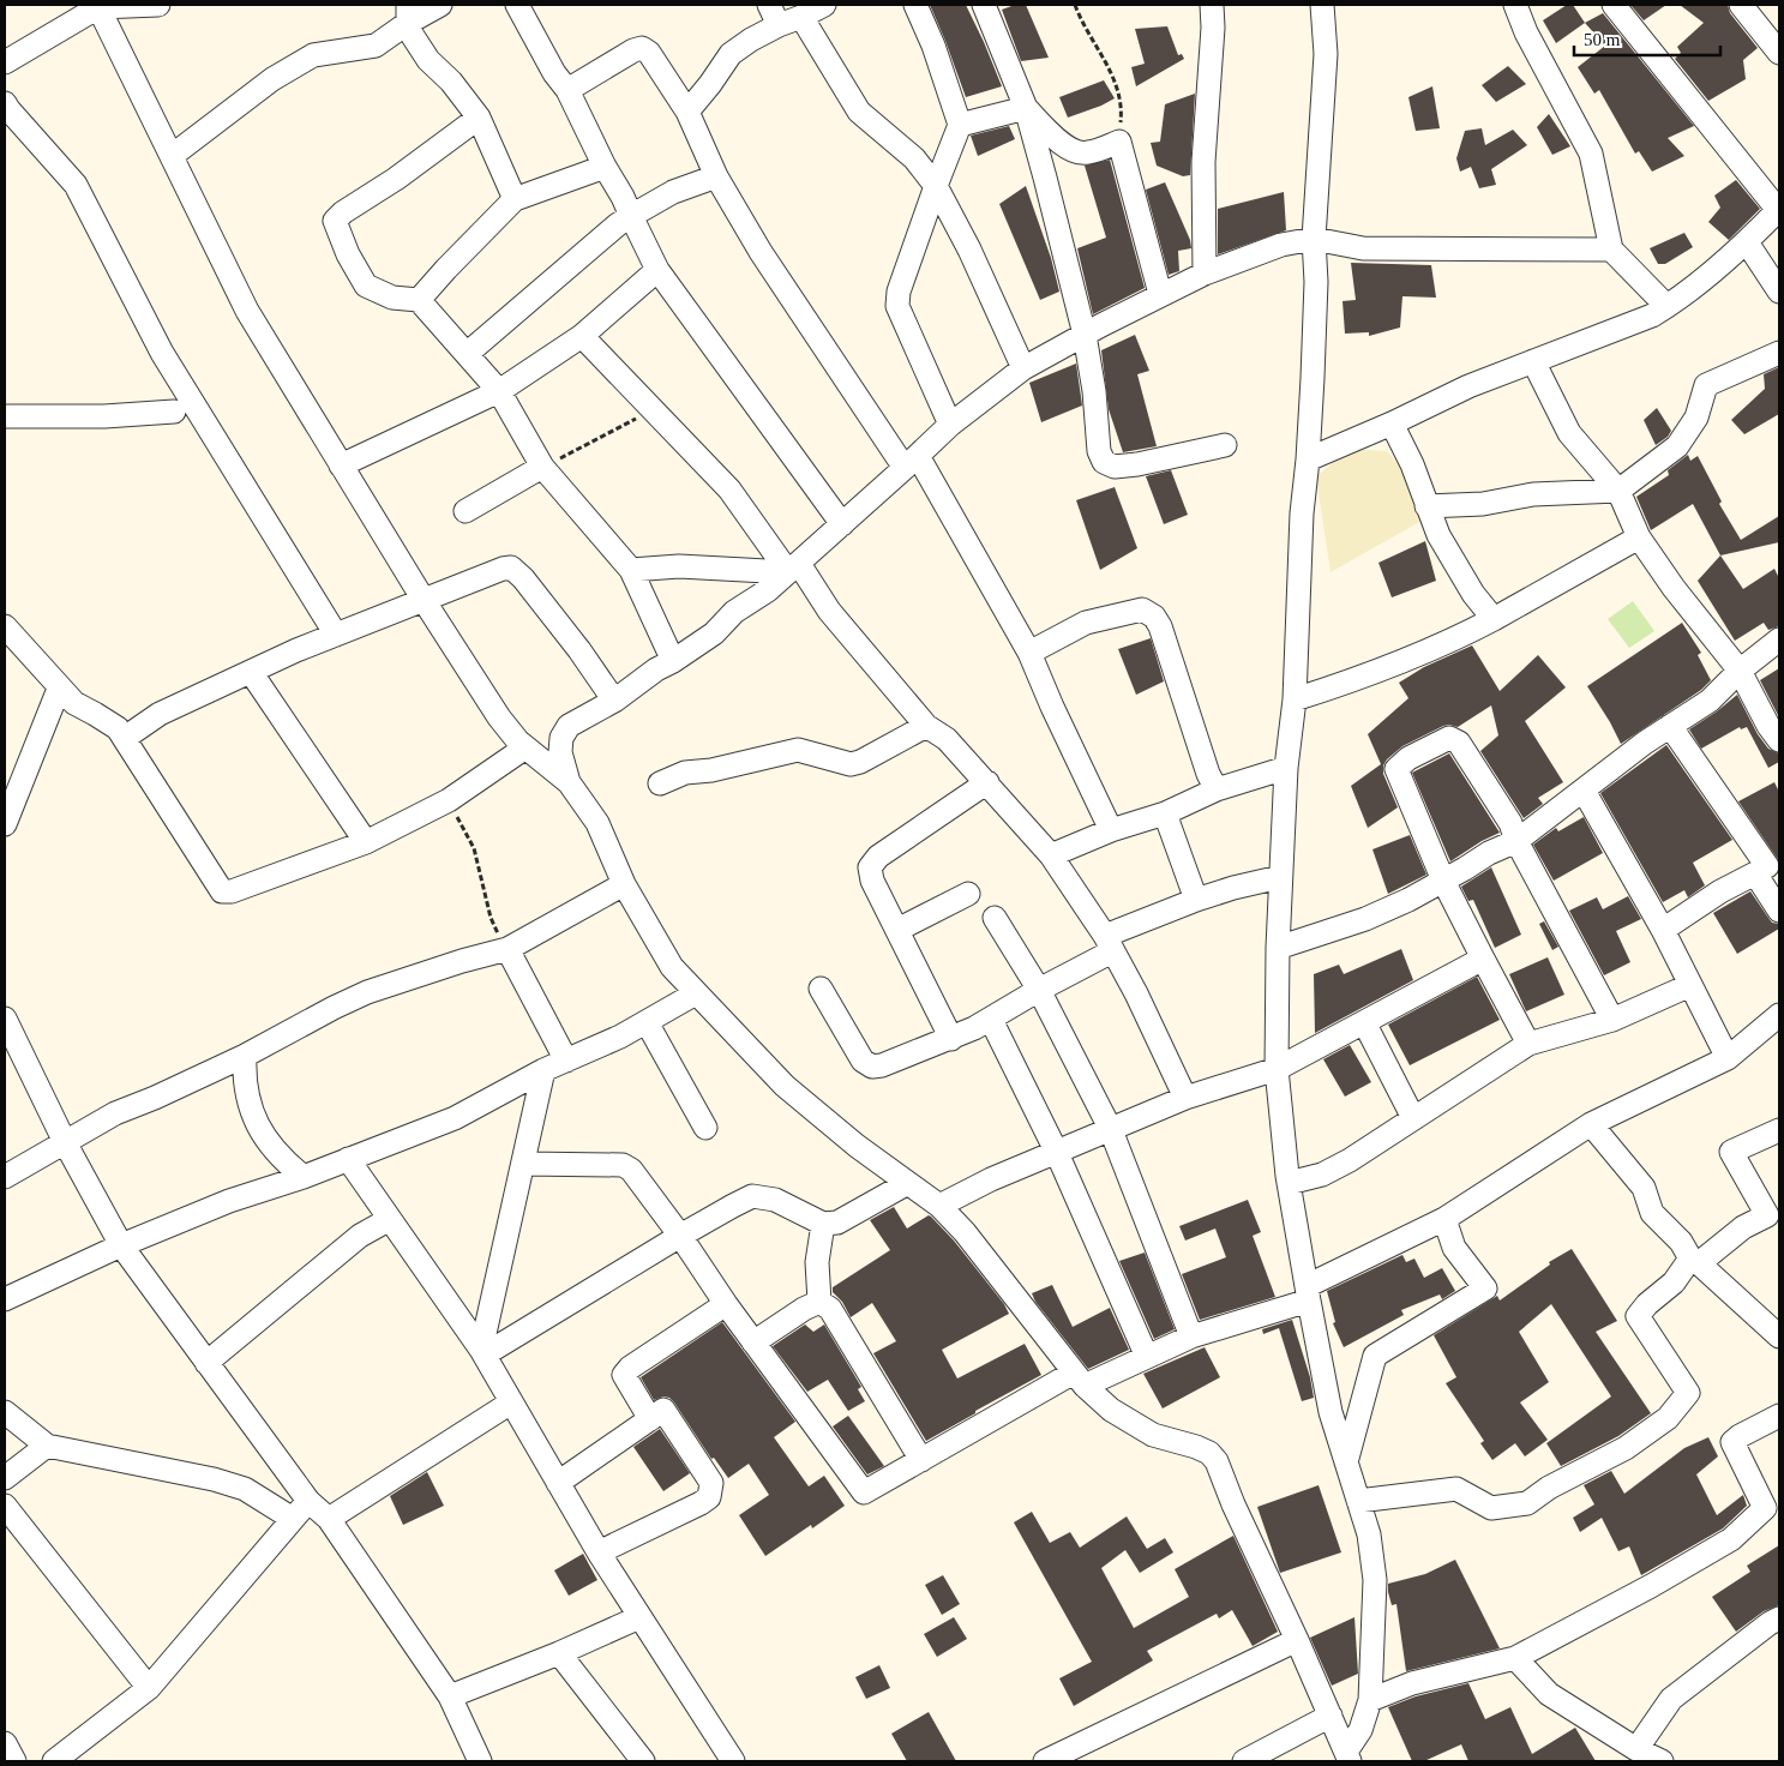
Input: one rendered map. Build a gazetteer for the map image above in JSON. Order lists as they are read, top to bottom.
{
  "scale_bar": "50 m"
}
